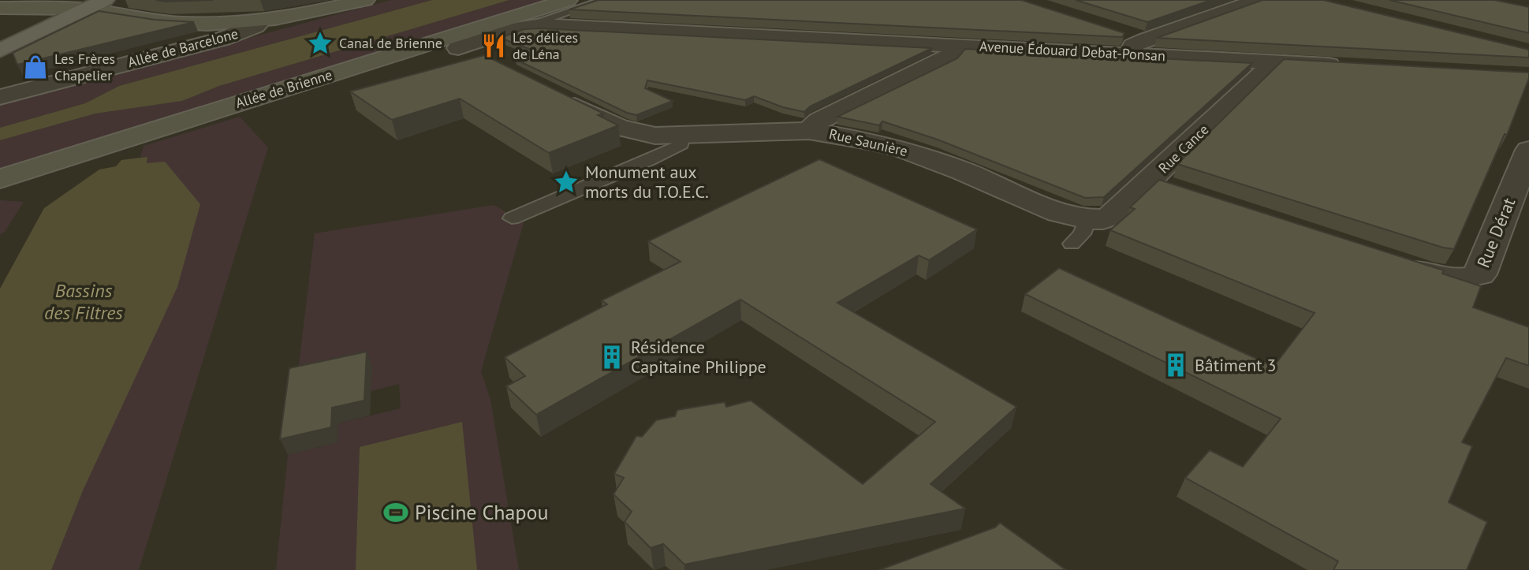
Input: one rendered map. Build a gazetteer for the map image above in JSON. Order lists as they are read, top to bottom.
{
  "streets": {
    "main road": ["Allée de Barcelone", "Allée de Brienne"],
    "street": [
      "Avenue Édouard Debat-Ponsan",
      "Rue Saunière",
      "Rue Cance",
      "Rue Dérat"
    ]
  },
  "crossings": [
    ["Avenue Édouard Debat-Ponsan", "Allée de Brienne"],
    ["Avenue Édouard Debat-Ponsan", "Rue Cance"],
    ["Rue Saunière", "Rue Cance"]
  ],
  "water": ["Bassins des Filtres"],
  "places": {
    "place": ["Canal de Brienne", "Monument aux morts du T.O.E.C."],
    "restaurant": ["Les délices de Léna"],
    "shop": ["Les Frères Chapelier"],
    "building": ["Résidence Capitaine Philippe", "Bâtiment 3"],
    "sports": ["Piscine Chapou"]
  }
}
